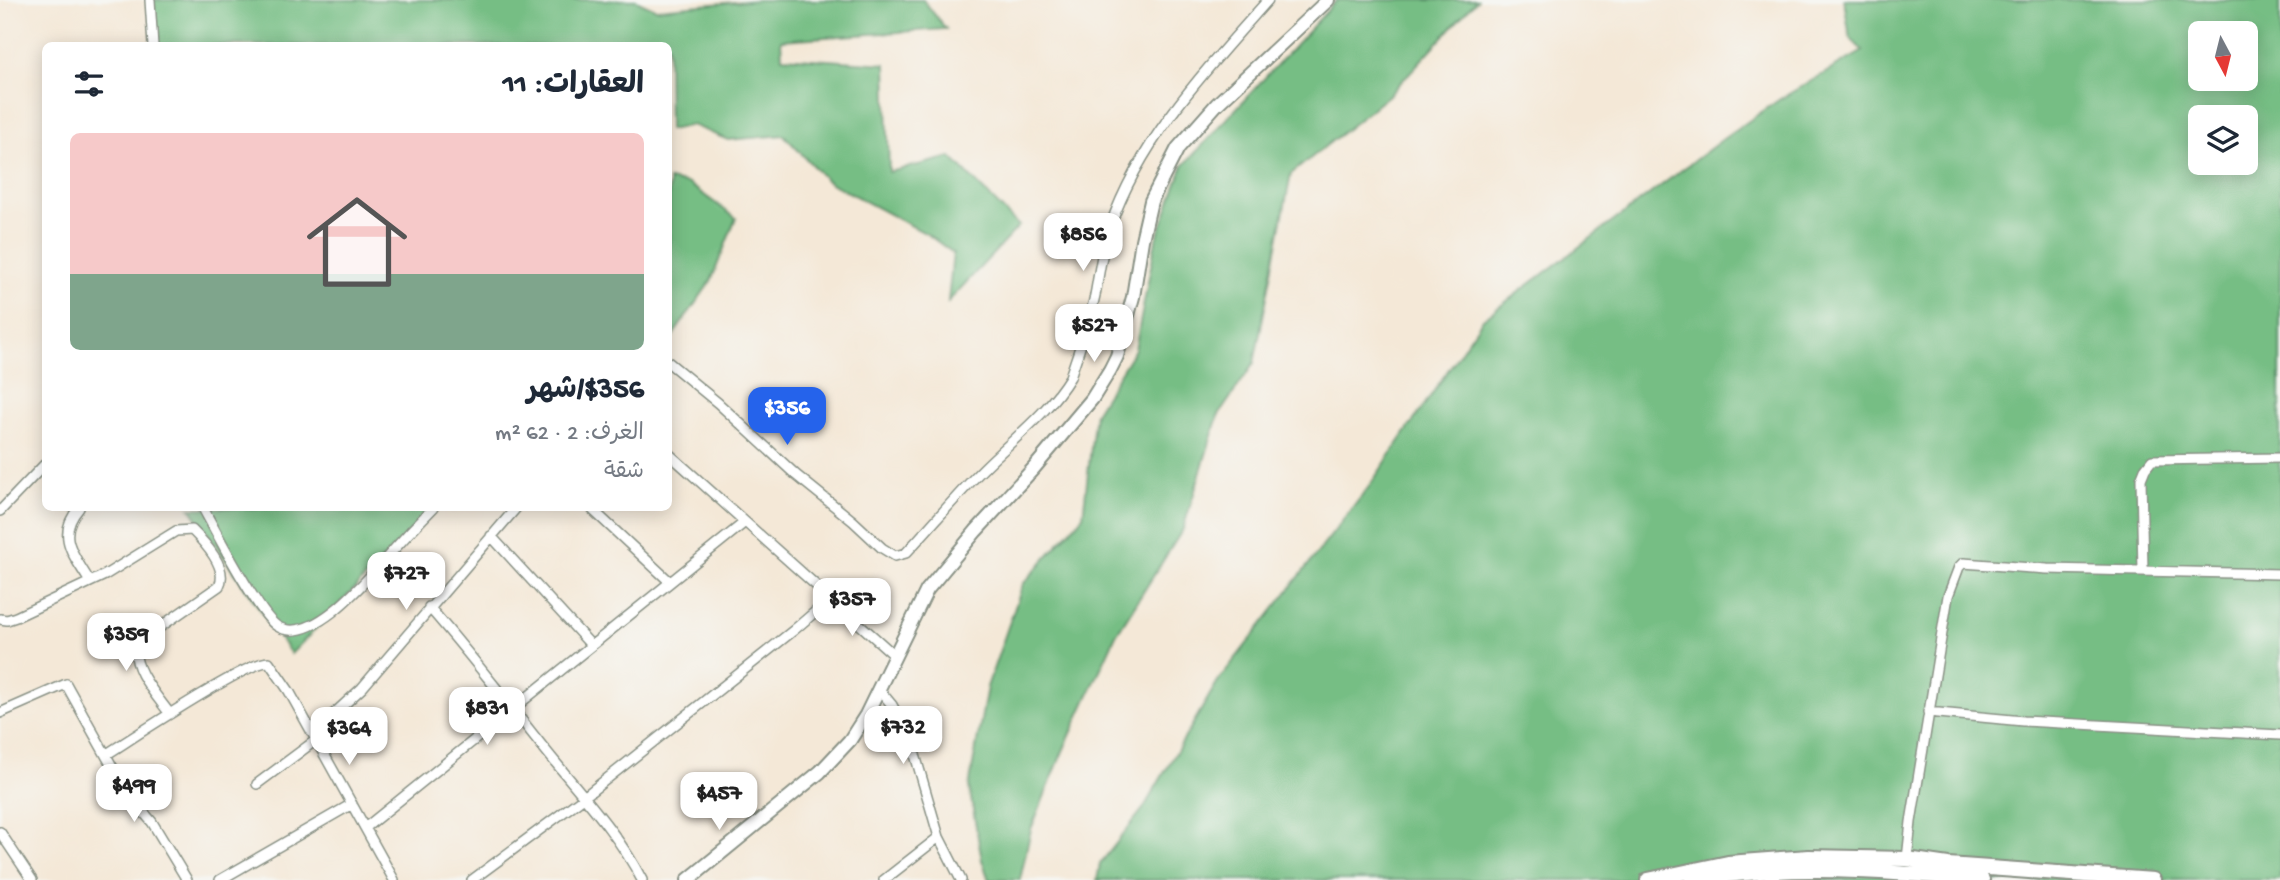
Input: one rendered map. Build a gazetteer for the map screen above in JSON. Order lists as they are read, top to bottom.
{
  "north": "bottom",
  "page": {
    "heading": "العقارات: 11",
    "list": [
      {
        "name": "$356/شهر",
        "note": "الغرف: 2 · 62 m² · شقة"
      }
    ],
    "price": [
      "$856",
      "$527",
      "$356",
      "$727",
      "$357",
      "$359",
      "$831",
      "$732",
      "$364",
      "$499",
      "$457"
    ]
  }
}
